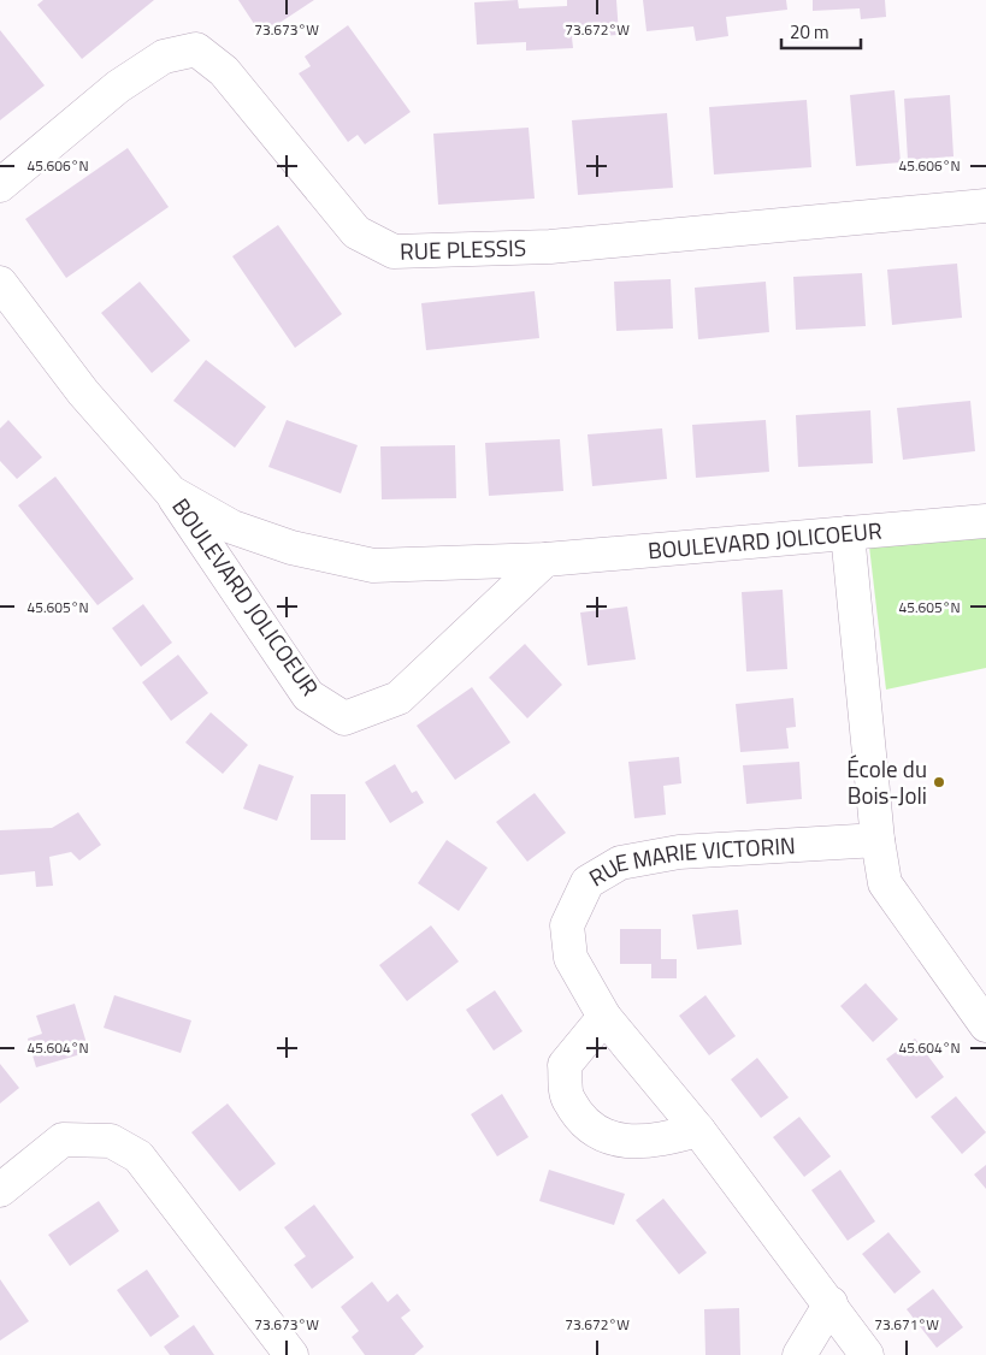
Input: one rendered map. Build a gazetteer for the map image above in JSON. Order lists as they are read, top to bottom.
{
  "streets": {
    "street": ["RUE PLESSIS", "BOULEVARD JOLICOEUR", "RUE MARIE VICTORIN"]
  },
  "places": ["École du Bois-Joli"],
  "scale_bar": "20 m",
  "coordinates": [
    "73.673°W",
    "73.672°W",
    "45.606°N",
    "45.605°N",
    "45.604°N",
    "73.671°W"
  ]
}
